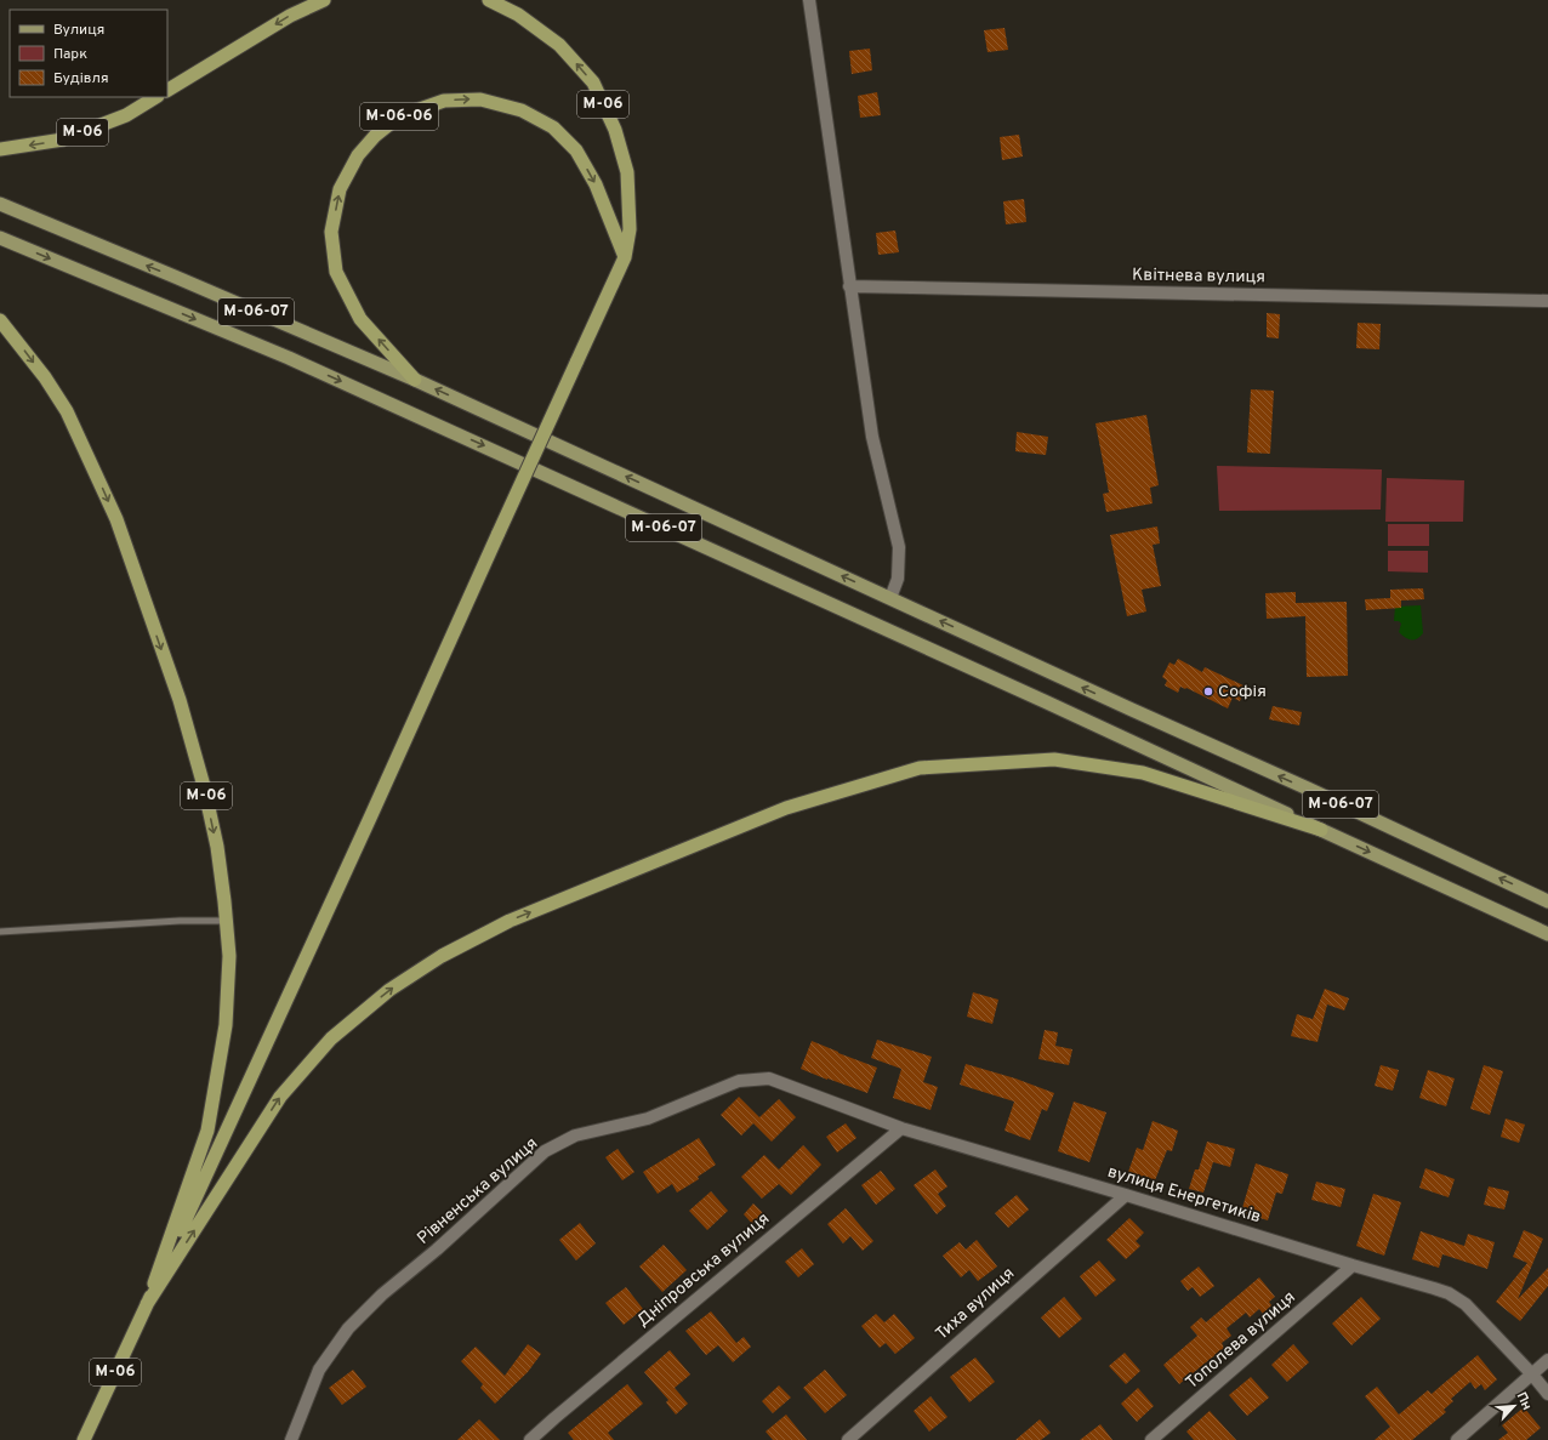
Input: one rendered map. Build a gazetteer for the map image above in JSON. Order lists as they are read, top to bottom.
{
  "streets": {
    "highway": ["М-06", "М-06-06"],
    "main road": ["М-06-07"],
    "street": [
      "Квітнева вулиця",
      "Рівненська вулиця",
      "вулиця Енергетиків",
      "Дніпровська вулиця",
      "Тиха вулиця",
      "Тополева вулиця"
    ]
  },
  "crossings": [
    ["М-06", "М-06-06"],
    ["М-06-06", "М-06-07"],
    ["Рівненська вулиця", "вулиця Енергетиків"],
    ["вулиця Енергетиків", "Дніпровська вулиця"],
    ["вулиця Енергетиків", "Тиха вулиця"],
    ["вулиця Енергетиків", "Тополева вулиця"]
  ],
  "places": ["Софія"],
  "legend": ["Вулиця", "Парк", "Будівля"],
  "north": "top right"
}
